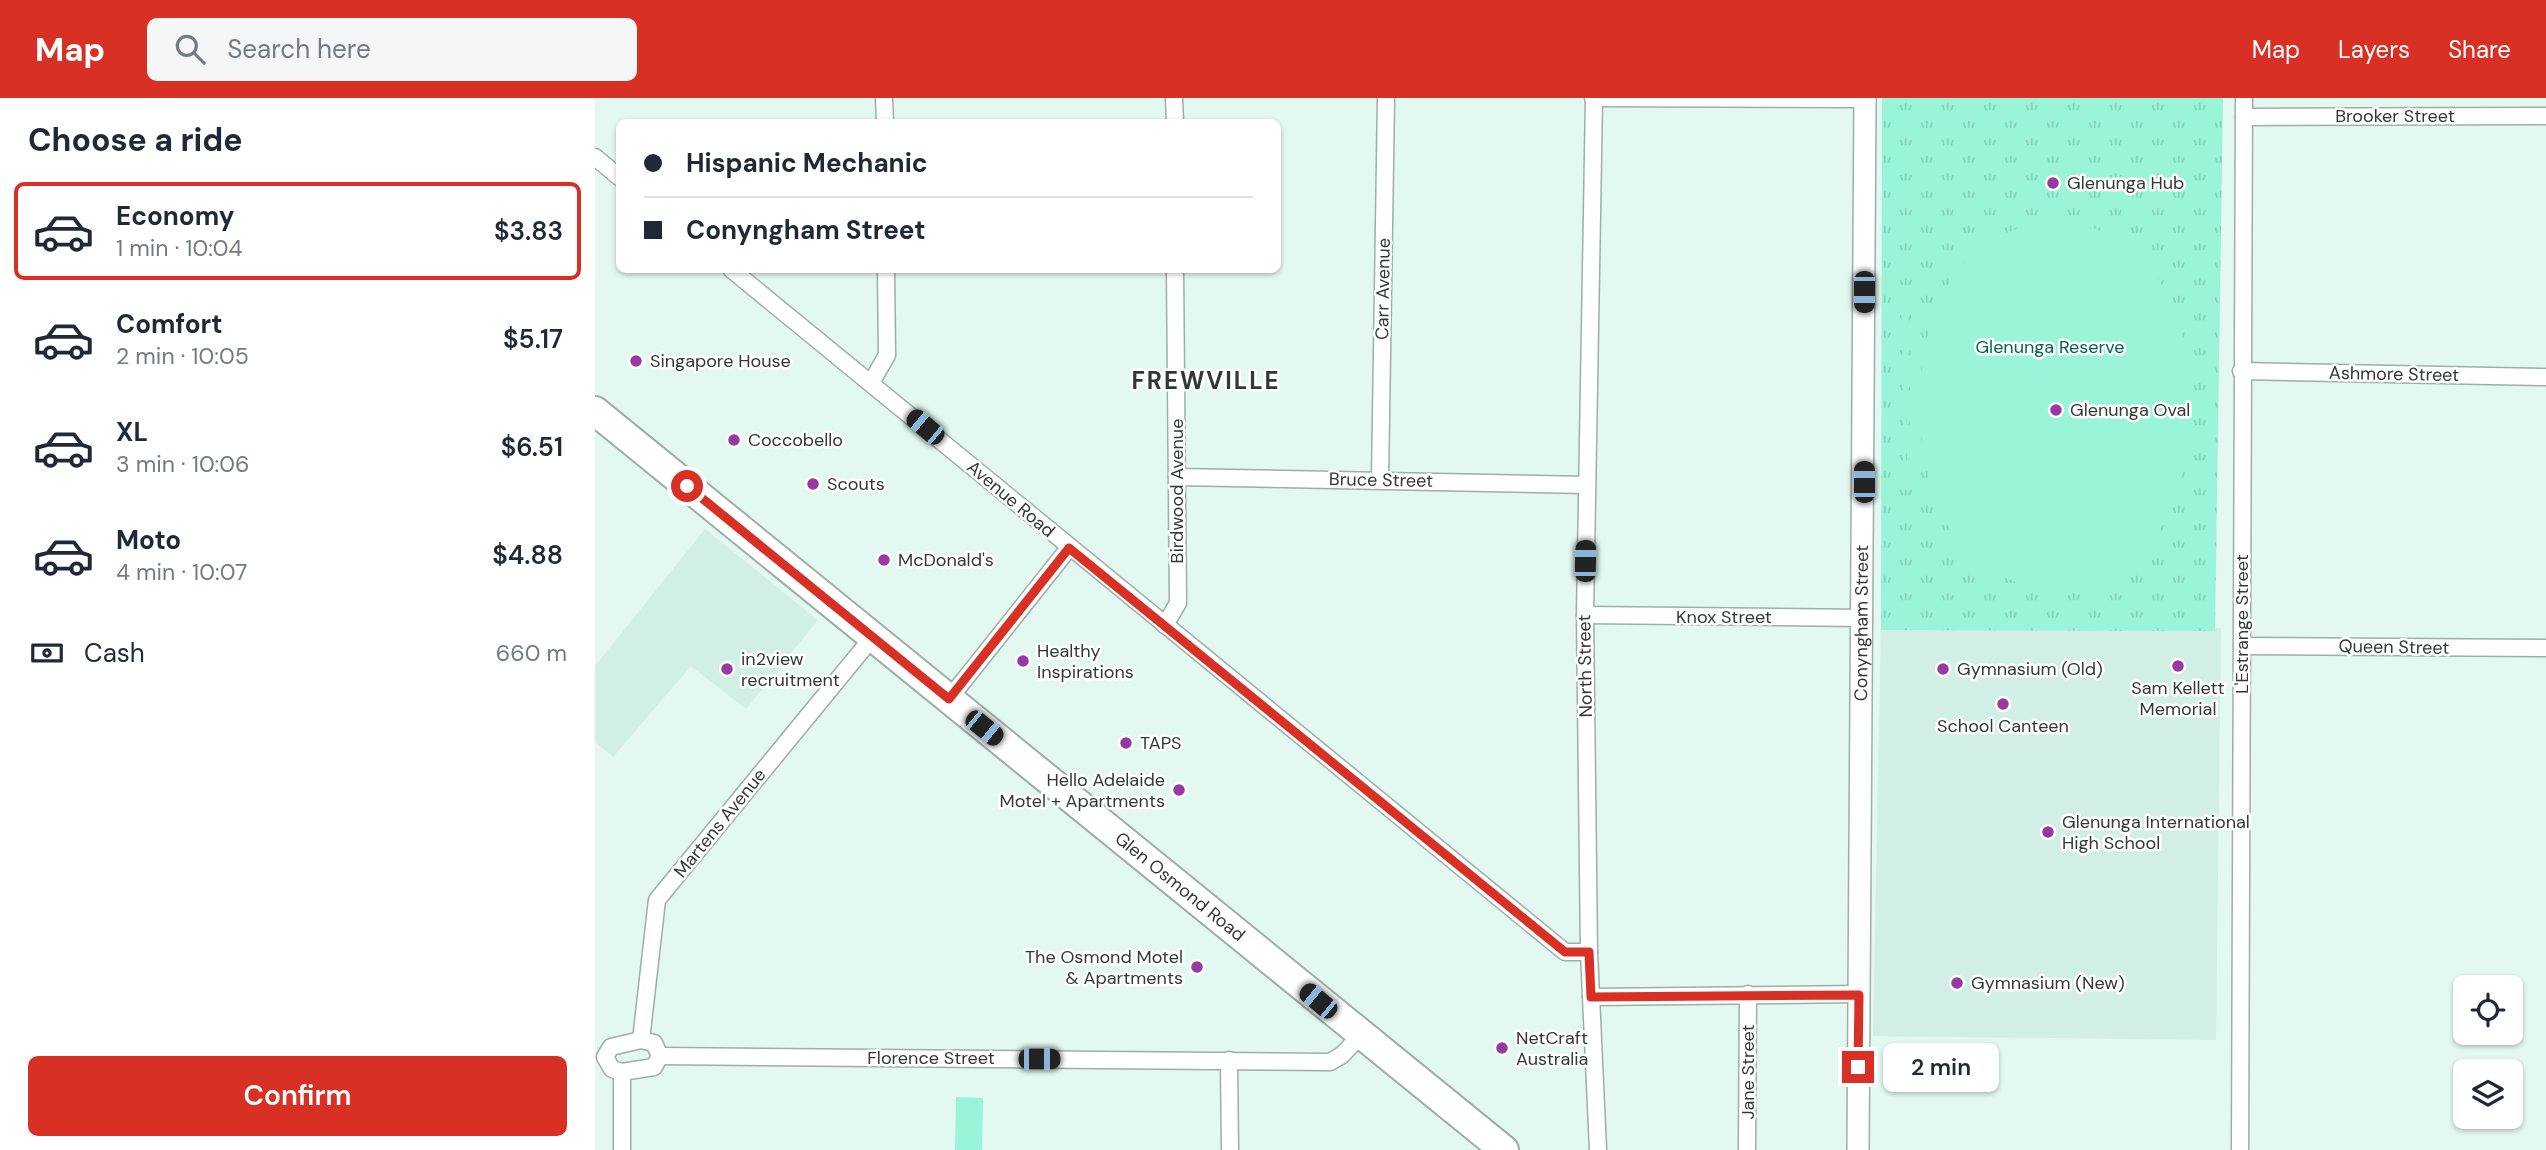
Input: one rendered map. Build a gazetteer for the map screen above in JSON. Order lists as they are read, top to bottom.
{
  "streets": {
    "highway": ["Glen Osmond Road"],
    "street": [
      "Brooker Street",
      "Carr Avenue",
      "Ashmore Street",
      "Bruce Street",
      "Birdwood Avenue",
      "Avenue Road",
      "Knox Street",
      "Conyngham Street",
      "L'Estrange Street",
      "Queen Street",
      "North Street",
      "Martens Avenue",
      "Florence Street",
      "Jane Street"
    ]
  },
  "crossings": [
    ["Brooker Street", "L'Estrange Street"],
    ["Carr Avenue", "Bruce Street"],
    ["Ashmore Street", "L'Estrange Street"],
    ["Bruce Street", "Birdwood Avenue"],
    ["Bruce Street", "North Street"],
    ["Birdwood Avenue", "Avenue Road"],
    ["Avenue Road", "North Street"],
    ["Knox Street", "Conyngham Street"],
    ["Knox Street", "North Street"],
    ["L'Estrange Street", "Queen Street"],
    ["Martens Avenue", "Glen Osmond Road"],
    ["Glen Osmond Road", "Florence Street"]
  ],
  "districts": ["FREWVILLE"],
  "parks": ["Glenunga Reserve"],
  "places": [
    "Glenunga Hub",
    "Singapore House",
    "Glenunga Oval",
    "Coccobello",
    "Scouts",
    "McDonald's",
    "Healthy Inspirations",
    "Sam Kellett Memorial",
    "in2view recruitment",
    "Gymnasium (Old)",
    "School Canteen",
    "TAPS",
    "Hello Adelaide Motel + Apartments",
    "Glenunga International High School",
    "The Osmond Motel & Apartments",
    "Gymnasium (New)",
    "NetCraft Australia"
  ],
  "page": {
    "header": "Map",
    "search": "Search here",
    "nav": ["Map", "Layers", "Share"],
    "heading": "Choose a ride",
    "banner": ["Hispanic Mechanic", "Conyngham Street"],
    "list": [
      {
        "name": "Economy",
        "note": "1 min · 10:04",
        "value": "$3.83"
      },
      {
        "name": "Comfort",
        "note": "2 min · 10:05",
        "value": "$5.17"
      },
      {
        "name": "XL",
        "note": "3 min · 10:06",
        "value": "$6.51"
      },
      {
        "name": "Moto",
        "note": "4 min · 10:07",
        "value": "$4.88"
      }
    ],
    "pay": ["Cash", "660 m"],
    "buttons": "Confirm",
    "bubble": "2 min"
  }
}
